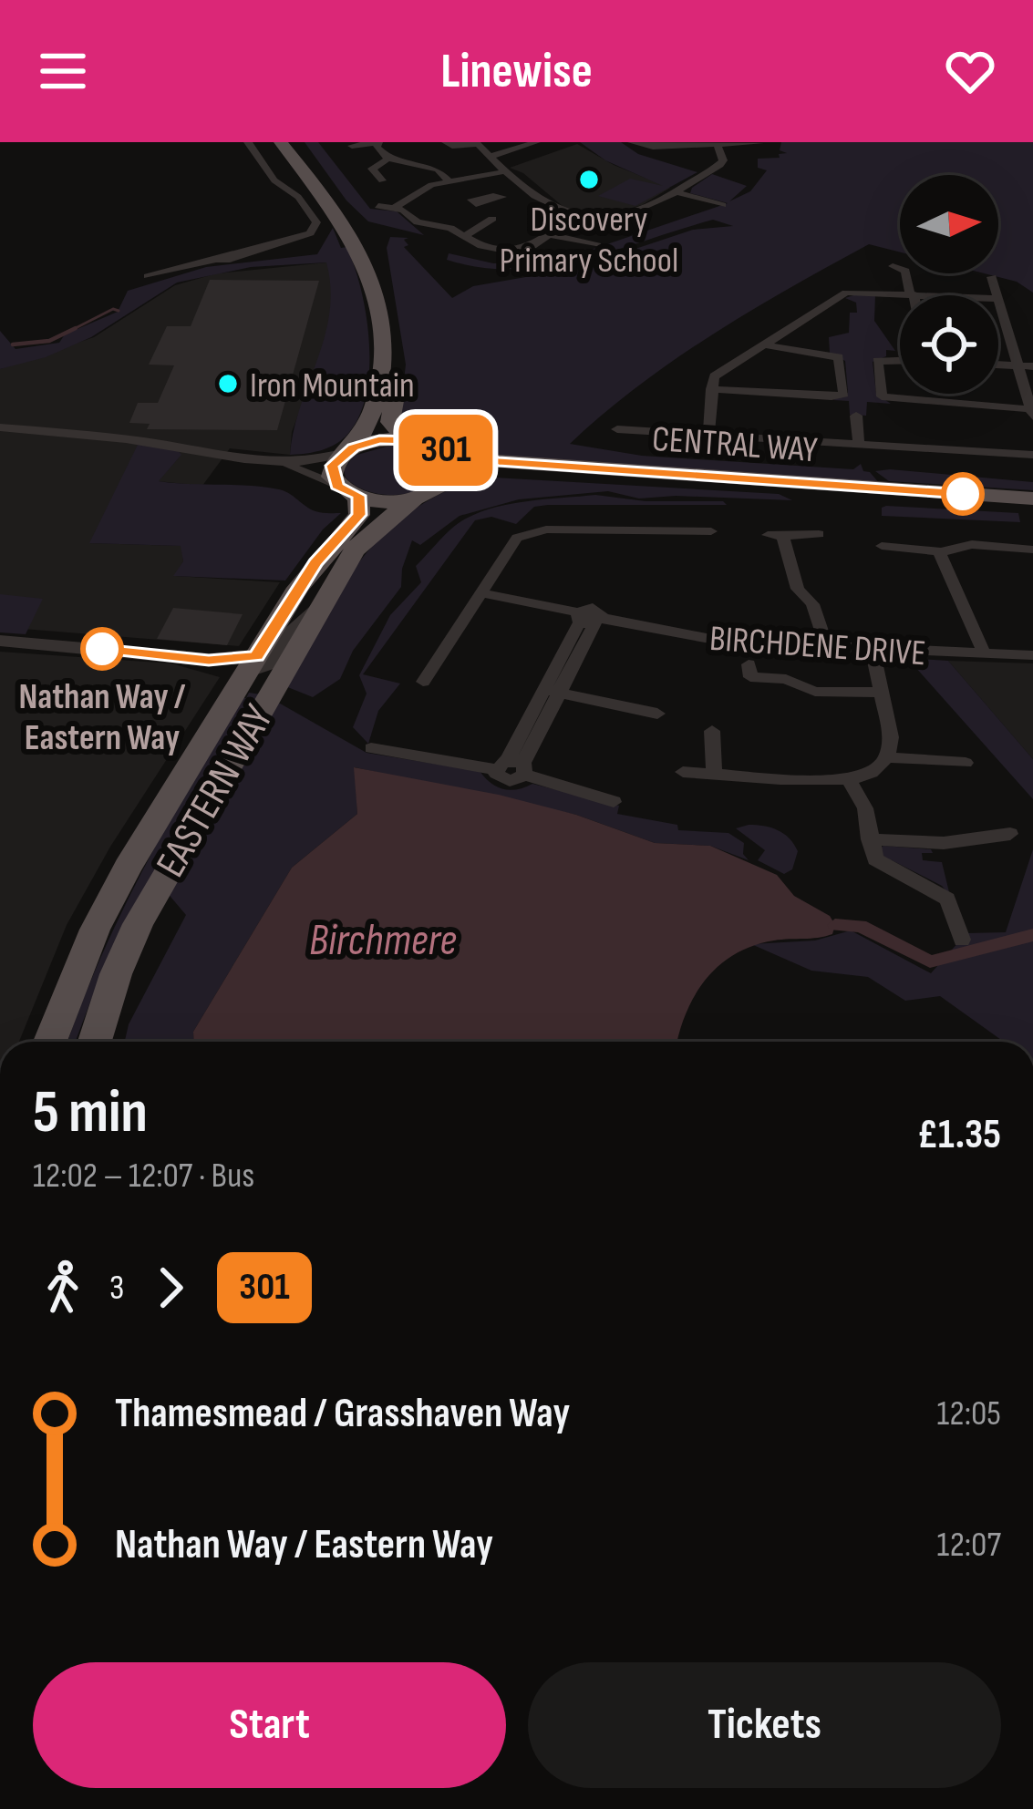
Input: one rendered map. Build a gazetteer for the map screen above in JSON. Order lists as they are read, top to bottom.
{
  "streets": {
    "main road": ["CENTRAL WAY", "EASTERN WAY"],
    "street": ["BIRCHDENE DRIVE"]
  },
  "crossings": [
    ["CENTRAL WAY", "EASTERN WAY"]
  ],
  "water": ["Birchmere"],
  "places": ["Discovery Primary School", "Iron Mountain", "Nathan Way / Eastern Way"],
  "lines": ["bus line 301"],
  "north": "right",
  "page": {
    "header": "Linewise",
    "on_map": "301",
    "heading": ["5 min", "12:02 – 12:07 · Bus", "£1.35"],
    "legs": ["3", "301"],
    "list": [
      {
        "name": "Thamesmead / Grasshaven Way",
        "value": "12:05"
      },
      {
        "name": "Nathan Way / Eastern Way",
        "value": "12:07"
      }
    ],
    "buttons": ["Start", "Tickets"]
  }
}
